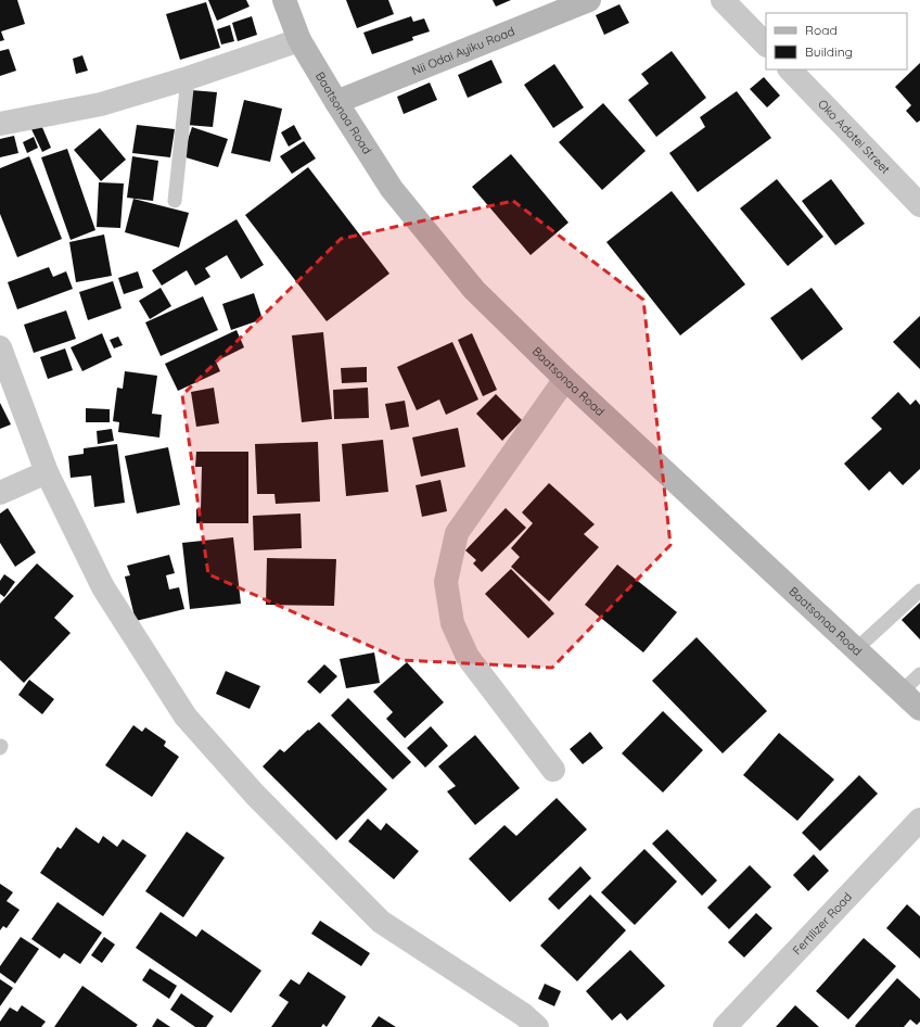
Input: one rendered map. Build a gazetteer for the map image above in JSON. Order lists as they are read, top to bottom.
{
  "streets": {
    "street": [
      "Nii Odai Ayiku Road",
      "Baatsonaa Road",
      "Oko Adotei Street",
      "Fertilizer Road"
    ]
  },
  "crossings": [
    ["Nii Odai Ayiku Road", "Baatsonaa Road"]
  ],
  "legend": ["Road", "Building"]
}
